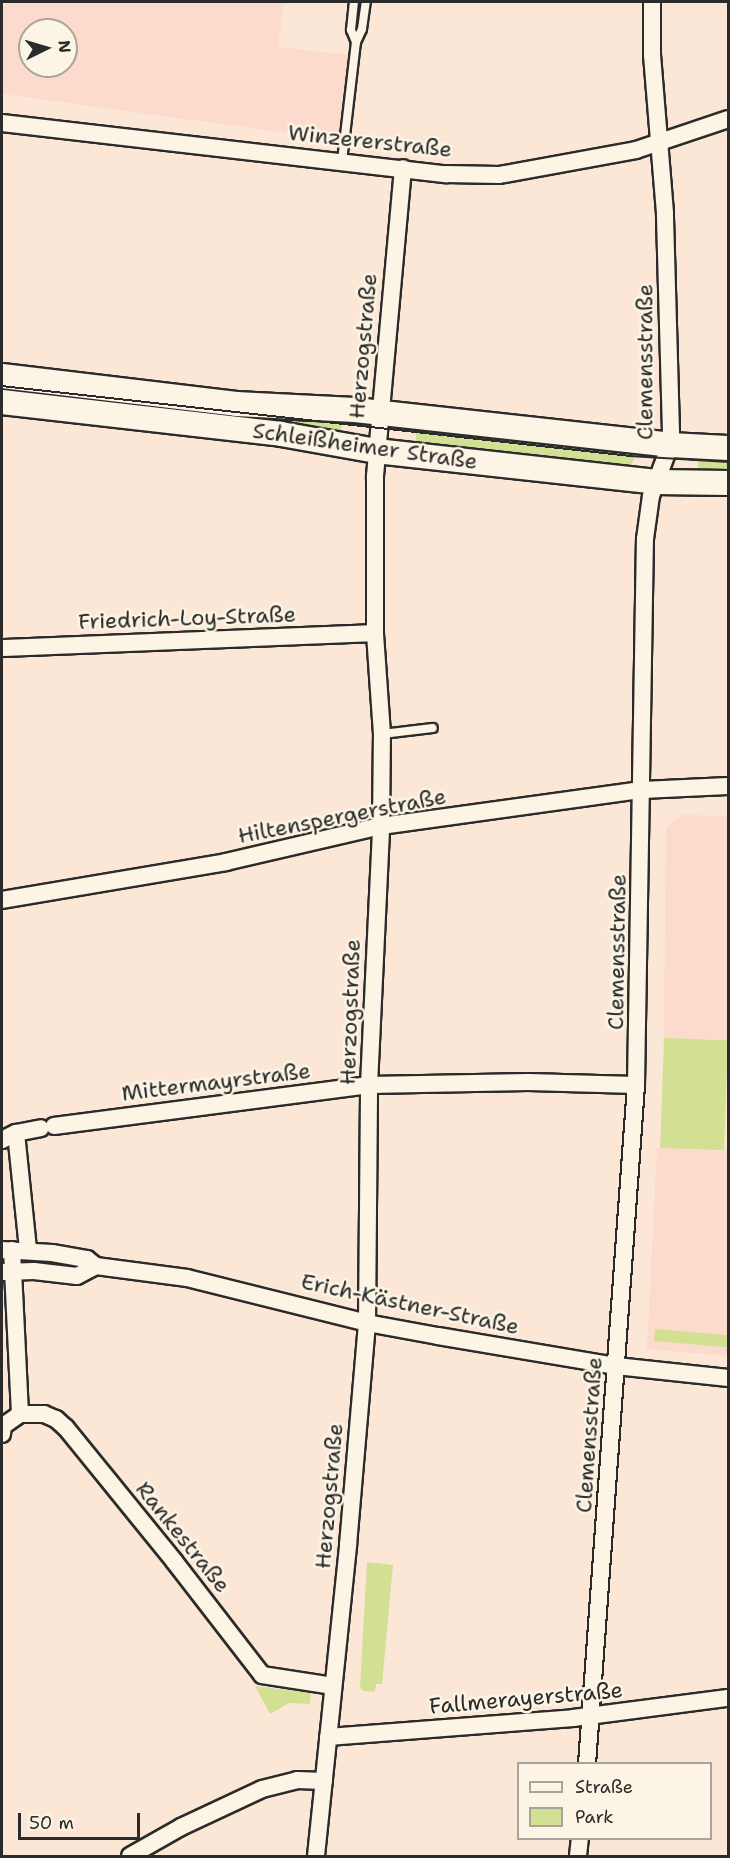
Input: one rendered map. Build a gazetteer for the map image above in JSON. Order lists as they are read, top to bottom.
{
  "streets": {
    "main road": ["Schleißheimer Straße"],
    "street": [
      "Winzererstraße",
      "Herzogstraße",
      "Clemensstraße",
      "Friedrich-Loy-Straße",
      "Hiltenspergerstraße",
      "Mittermayrstraße",
      "Erich-Kästner-Straße",
      "Rankestraße",
      "Fallmerayerstraße"
    ]
  },
  "crossings": [
    ["Winzererstraße", "Herzogstraße"],
    ["Winzererstraße", "Clemensstraße"],
    ["Herzogstraße", "Schleißheimer Straße"],
    ["Herzogstraße", "Friedrich-Loy-Straße"],
    ["Herzogstraße", "Hiltenspergerstraße"],
    ["Herzogstraße", "Mittermayrstraße"],
    ["Herzogstraße", "Erich-Kästner-Straße"],
    ["Herzogstraße", "Rankestraße"],
    ["Herzogstraße", "Fallmerayerstraße"],
    ["Clemensstraße", "Schleißheimer Straße"],
    ["Clemensstraße", "Hiltenspergerstraße"],
    ["Clemensstraße", "Mittermayrstraße"],
    ["Clemensstraße", "Erich-Kästner-Straße"],
    ["Clemensstraße", "Fallmerayerstraße"]
  ],
  "legend": ["Straße", "Park"],
  "scale_bar": "50 m",
  "north": "right"
}
